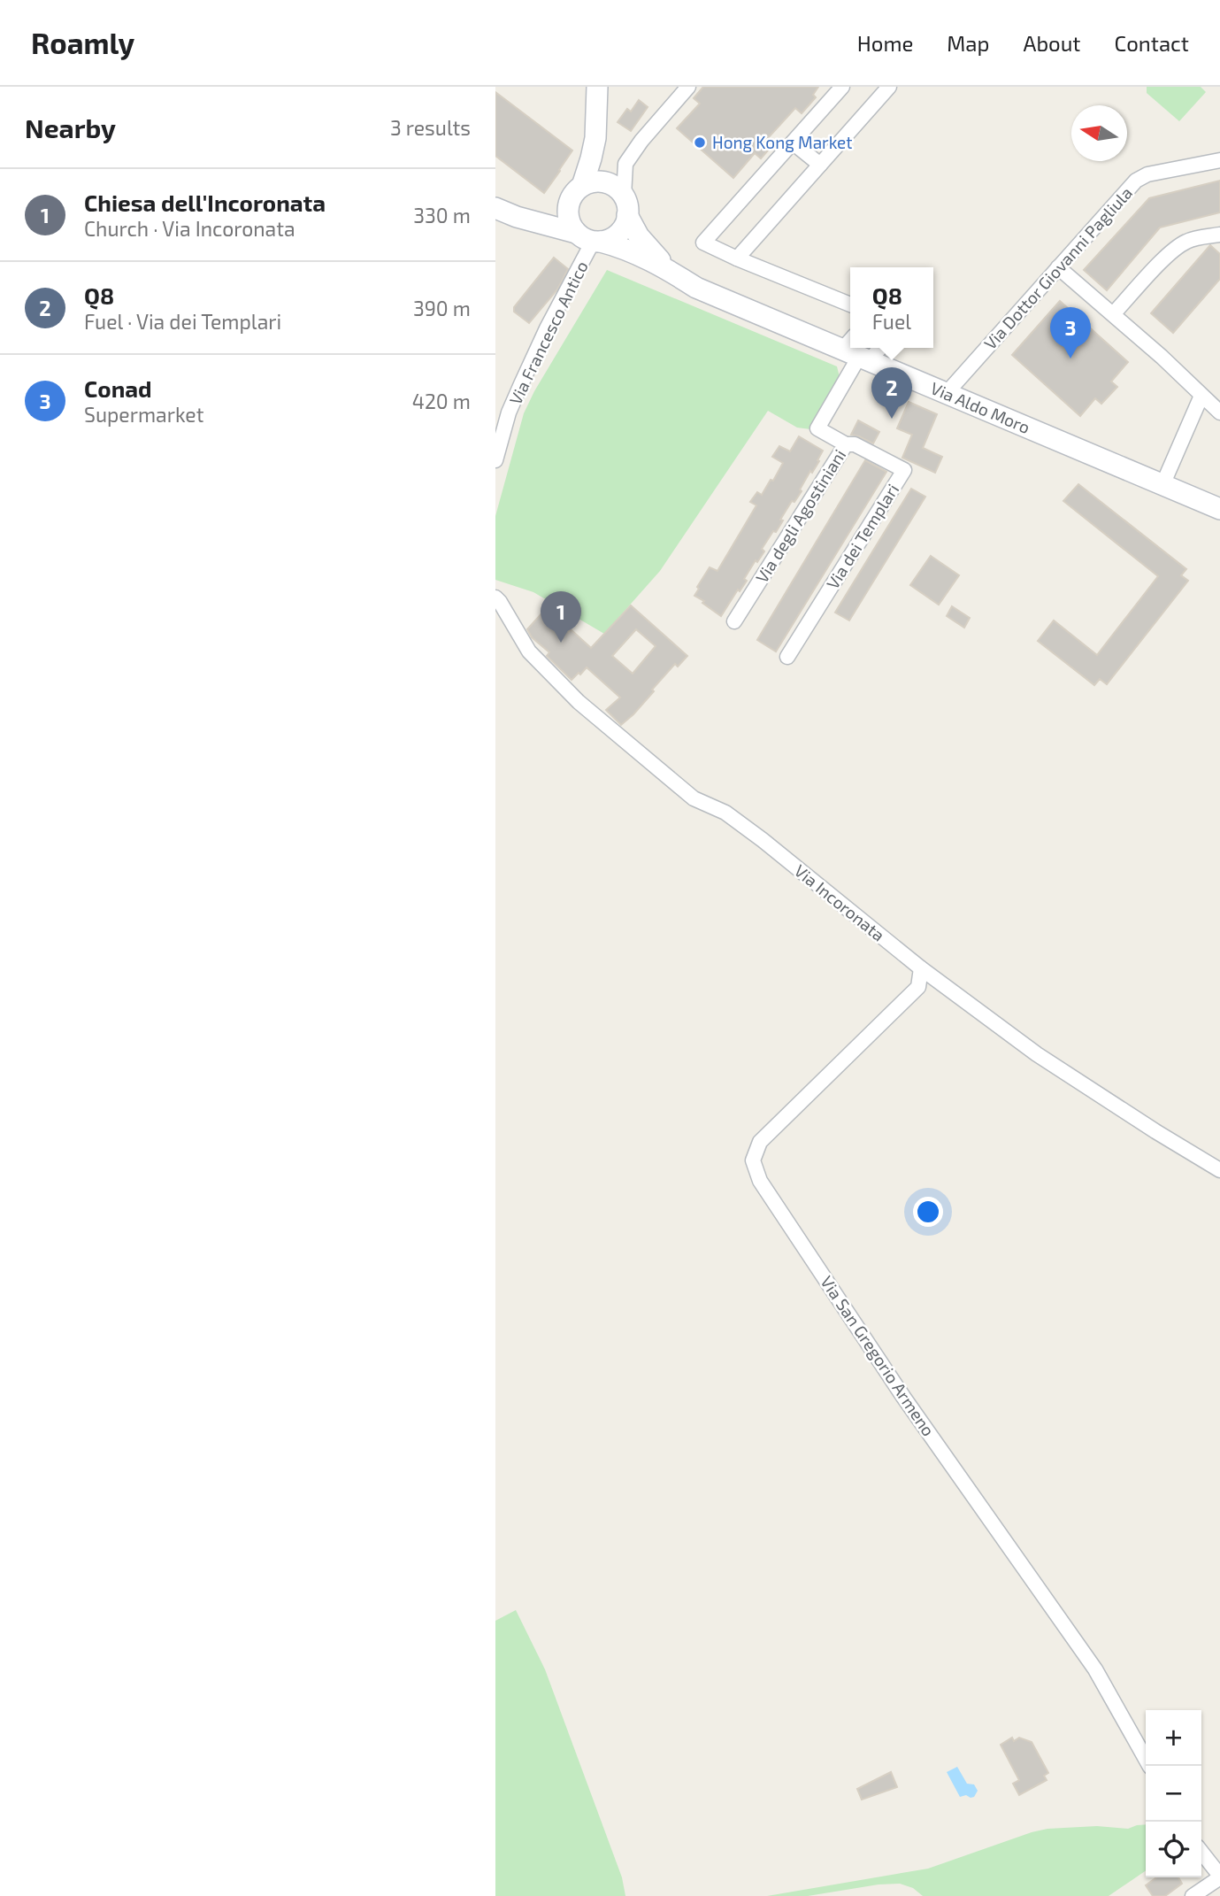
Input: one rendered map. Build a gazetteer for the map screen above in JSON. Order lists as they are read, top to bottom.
{
  "streets": {
    "main road": ["Via Aldo Moro"],
    "street": [
      "Via Dottor Giovanni Pagliula",
      "Via Francesco Antico",
      "Via degli Agostiniani",
      "Via dei Templari",
      "Via Incoronata",
      "Via San Gregorio Armeno"
    ]
  },
  "crossings": [
    ["Via Dottor Giovanni Pagliula", "Via Aldo Moro"],
    ["Via Francesco Antico", "Via Aldo Moro"],
    ["Via Aldo Moro", "Via degli Agostiniani"],
    ["Via degli Agostiniani", "Via dei Templari"],
    ["Via Incoronata", "Via San Gregorio Armeno"]
  ],
  "places": ["Hong Kong Market"],
  "north": "left",
  "page": {
    "header": "Roamly",
    "nav": [
      "Home",
      "Map",
      "About",
      "Contact"
    ],
    "heading": ["Nearby", "3 results"],
    "list": [
      {
        "mark": "1",
        "name": "Chiesa dell'Incoronata",
        "note": "Church · Via Incoronata",
        "value": "330 m"
      },
      {
        "mark": "2",
        "name": "Q8",
        "note": "Fuel · Via dei Templari",
        "value": "390 m"
      },
      {
        "mark": "3",
        "name": "Conad",
        "note": "Supermarket",
        "value": "420 m"
      }
    ],
    "popup": ["Q8", "Fuel"],
    "pins": ["3", "2", "1"],
    "map_buttons": ["+", "−"]
  }
}
